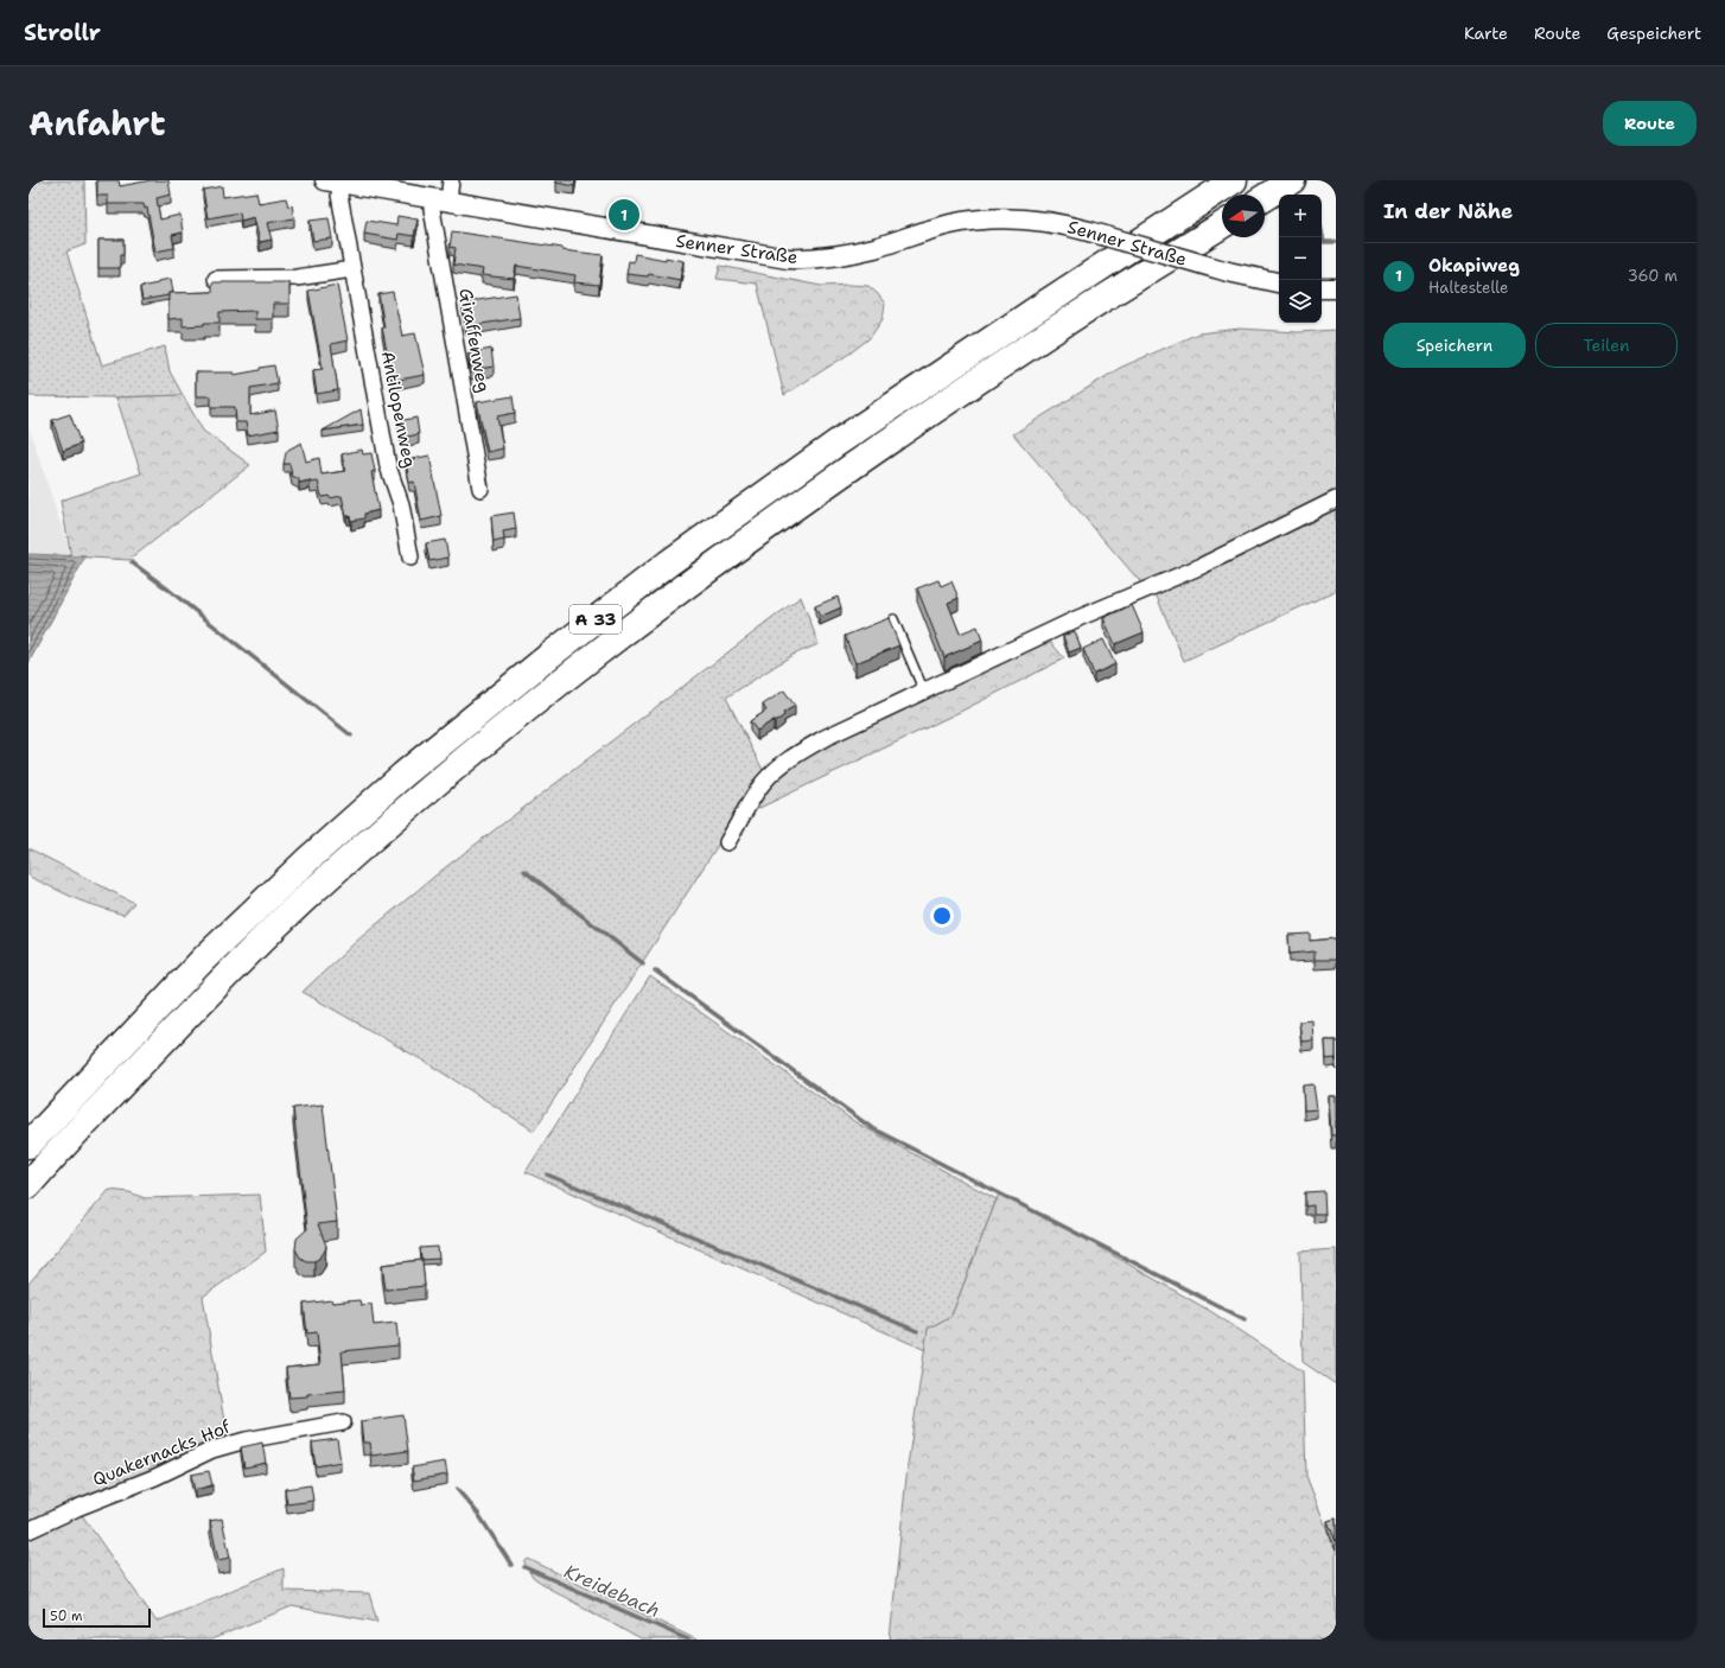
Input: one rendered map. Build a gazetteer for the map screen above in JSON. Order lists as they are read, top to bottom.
{
  "streets": {
    "highway": ["A 33"],
    "street": [
      "Senner Straße",
      "Giraffenweg",
      "Antilopenweg",
      "Quakernacks Hof"
    ]
  },
  "crossings": [
    ["Senner Straße", "Giraffenweg"],
    ["Senner Straße", "Antilopenweg"]
  ],
  "water": ["Kreidebach"],
  "scale_bar": "50 m",
  "north": "left",
  "page": {
    "header": "Strollr",
    "nav": ["Karte", "Route", "Gespeichert"],
    "title": "Anfahrt",
    "buttons": [
      "Route",
      ["Speichern", "Teilen"]
    ],
    "heading": "In der Nähe",
    "map_buttons": ["+", "−"],
    "pins": "1",
    "list": [
      {
        "mark": "1",
        "name": "Okapiweg",
        "note": "Haltestelle",
        "value": "360 m"
      }
    ],
    "scale": "50 m"
  }
}
